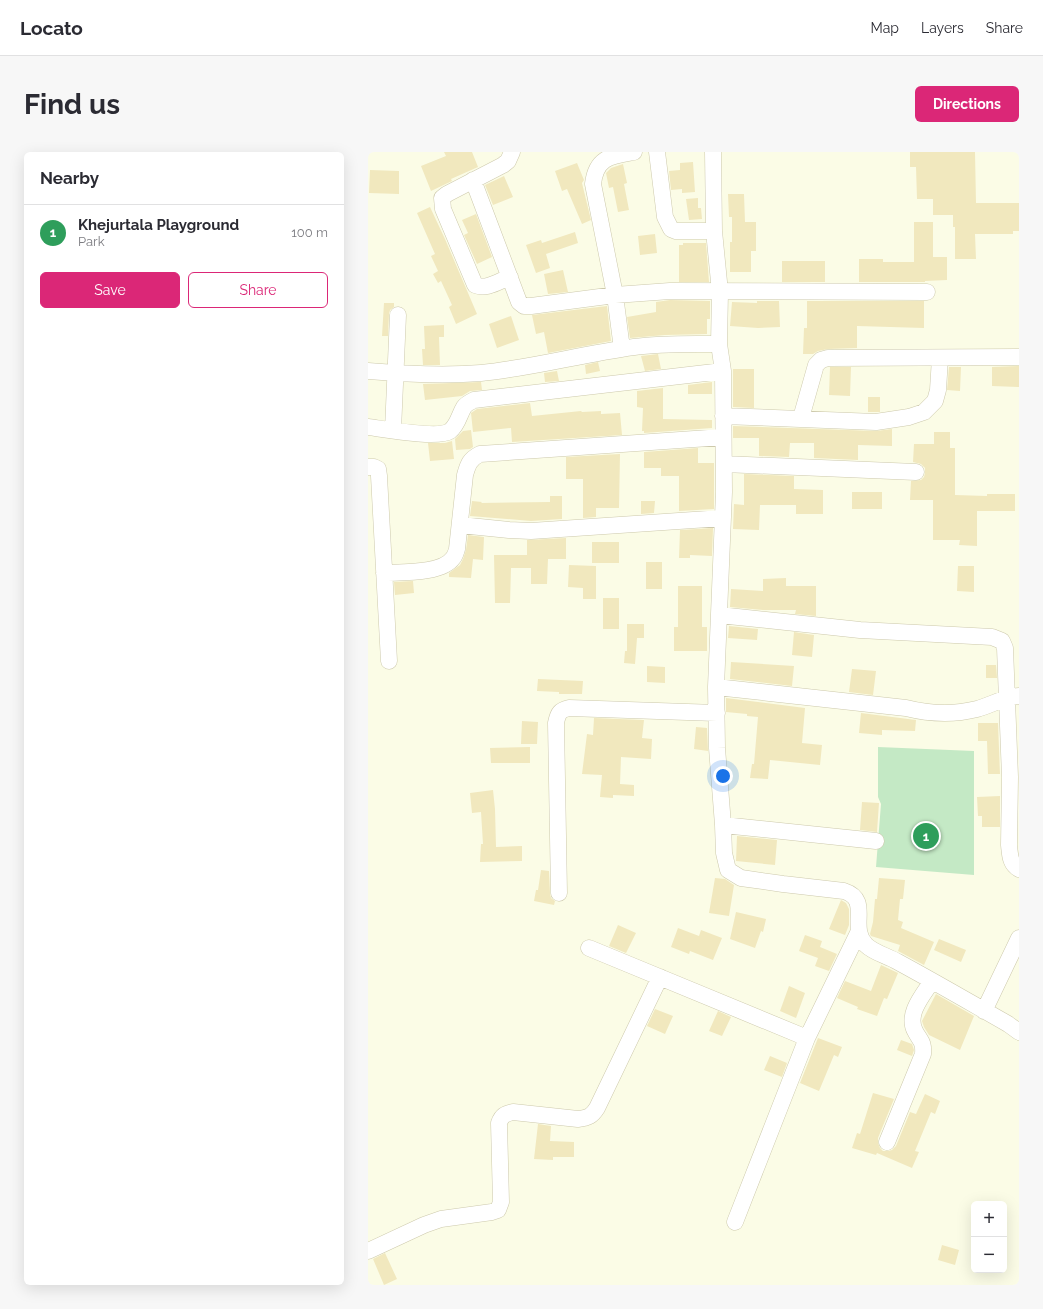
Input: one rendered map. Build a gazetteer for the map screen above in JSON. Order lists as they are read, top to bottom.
{
  "page": {
    "header": "Locato",
    "nav": ["Map", "Layers", "Share"],
    "buttons": [
      "Directions",
      ["Save", "Share"]
    ],
    "title": "Find us",
    "heading": "Nearby",
    "list": [
      {
        "mark": "1",
        "name": "Khejurtala Playground",
        "note": "Park",
        "value": "100 m"
      }
    ],
    "pins": "1",
    "map_buttons": ["+", "−"]
  }
}
